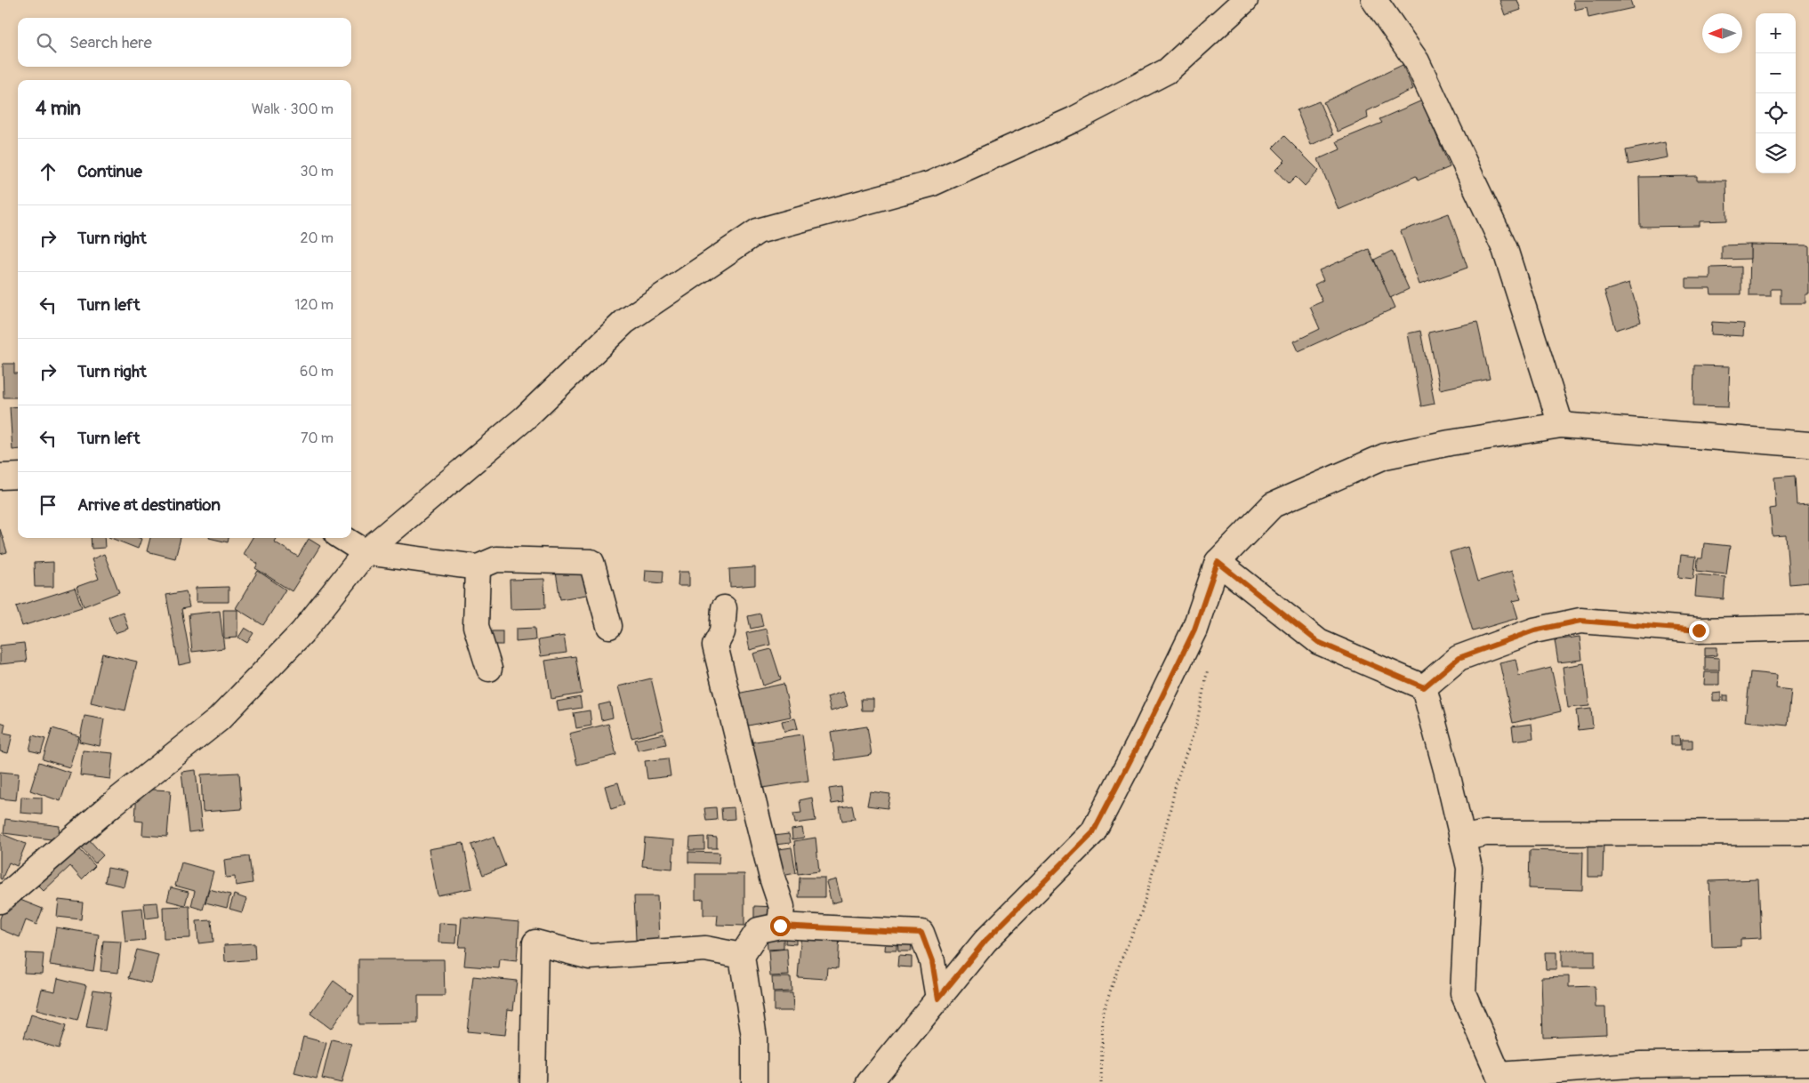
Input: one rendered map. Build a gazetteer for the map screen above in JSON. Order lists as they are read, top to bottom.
{
  "north": "left",
  "page": {
    "map_buttons": ["+", "−"],
    "search": "Search here",
    "heading": ["4 min", "Walk · 300 m"],
    "list": [
      ["Continue", "30 m"],
      ["Turn right", "20 m"],
      ["Turn left", "120 m"],
      ["Turn right", "60 m"],
      ["Turn left", "70 m"],
      "Arrive at destination"
    ]
  }
}
